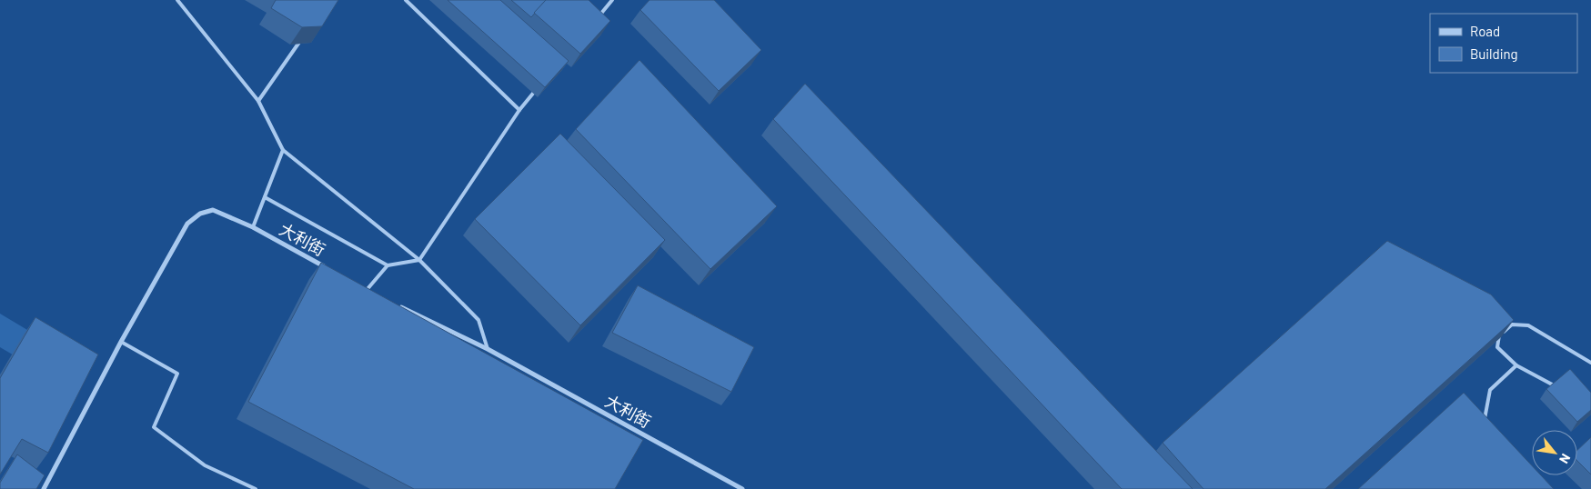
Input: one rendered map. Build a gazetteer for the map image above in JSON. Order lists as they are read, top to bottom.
{
  "streets": {
    "street": ["大利街"]
  },
  "legend": ["Road", "Building"],
  "north": "bottom right"
}
